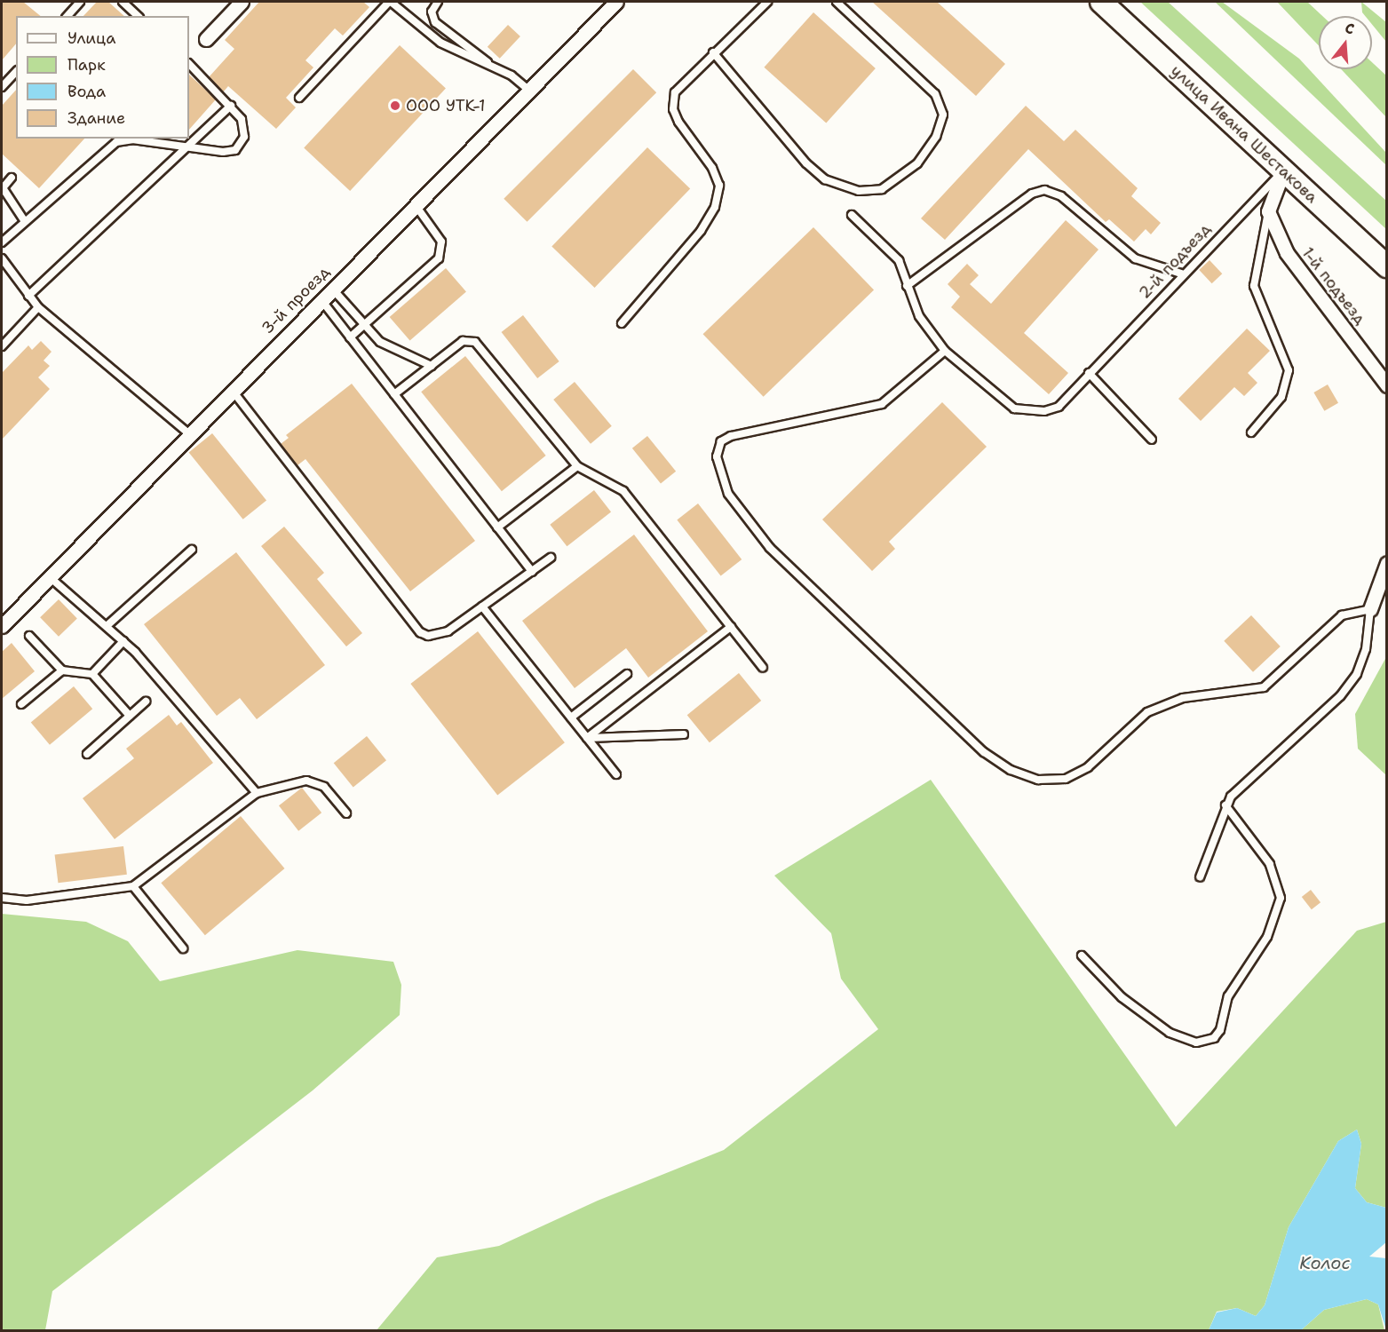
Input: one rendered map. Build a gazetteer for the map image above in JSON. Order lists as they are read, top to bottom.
{
  "streets": {
    "main road": ["улица Ивана Шестакова"],
    "street": ["1-й подъезд", "3-й проезд"],
    "lane": ["2-й подъезд"]
  },
  "crossings": [
    ["улица Ивана Шестакова", "2-й подъезд"]
  ],
  "water": ["Колос"],
  "places": ["ООО УТК-1"],
  "legend": [
    "Улица",
    "Парк",
    "Вода",
    "Здание"
  ],
  "north": "top"
}
